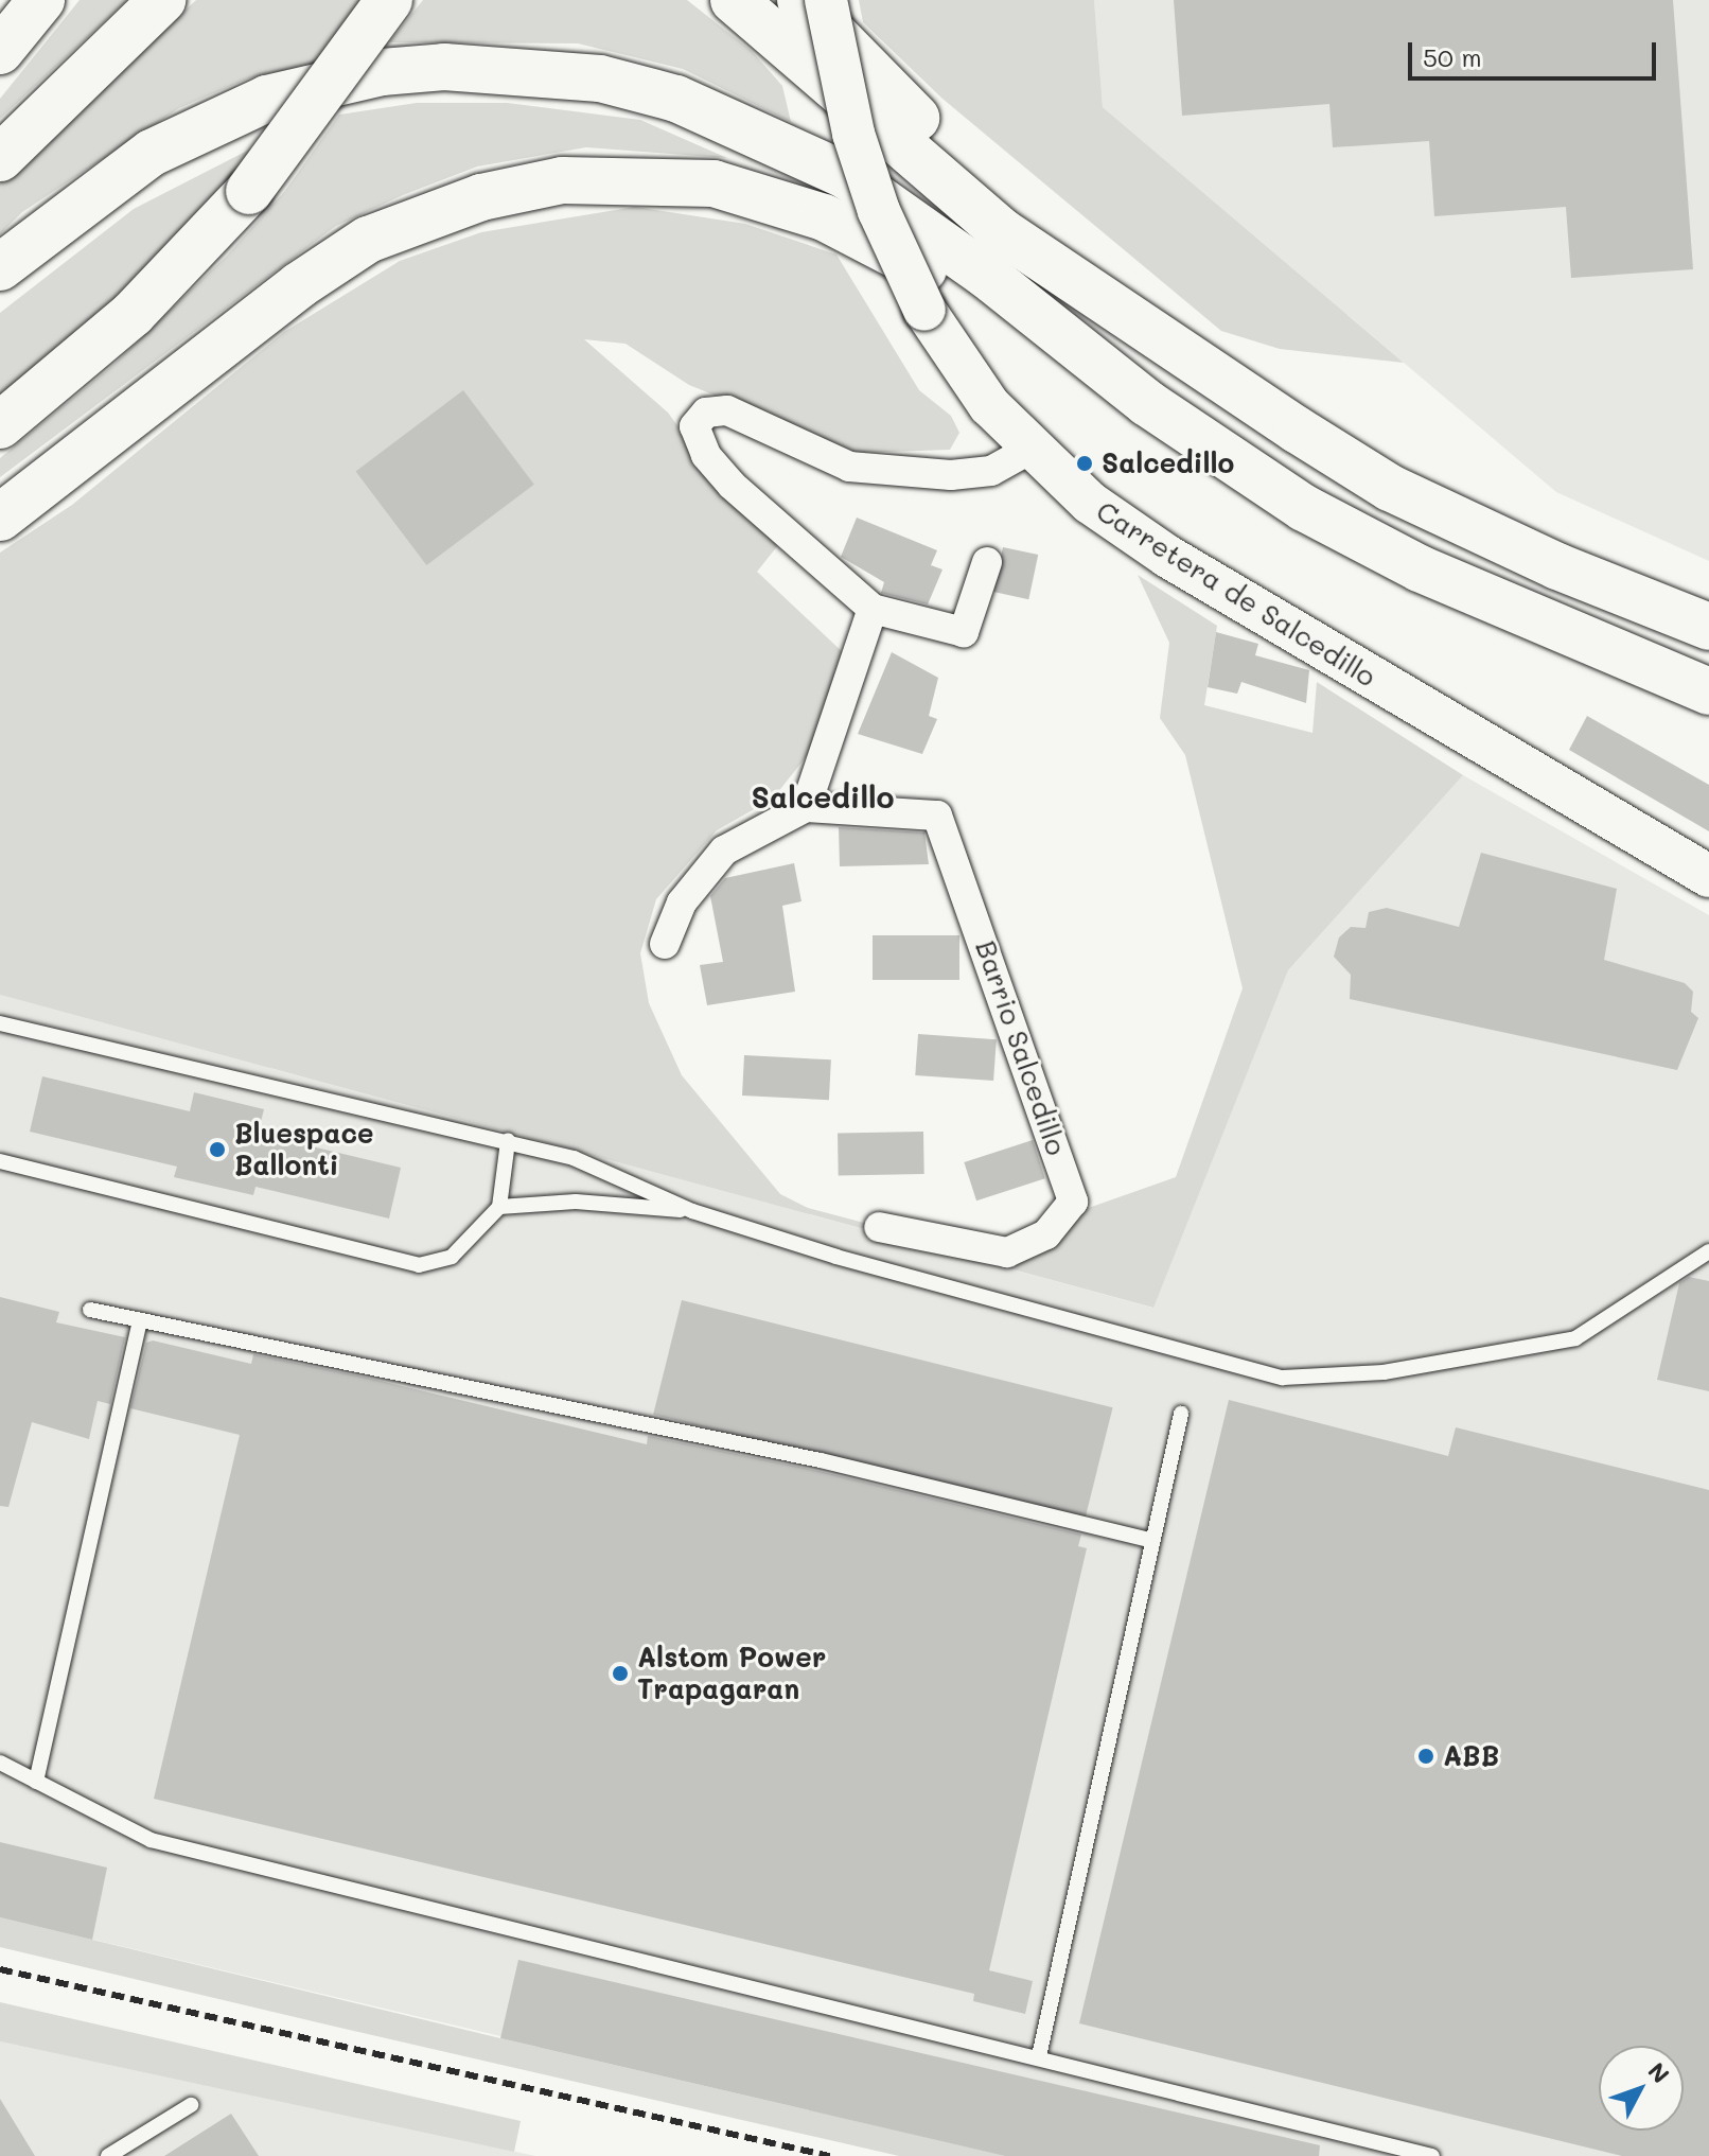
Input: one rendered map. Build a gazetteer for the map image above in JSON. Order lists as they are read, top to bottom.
{
  "streets": {
    "street": ["Carretera de Salcedillo", "Barrio Salcedillo"]
  },
  "districts": ["Salcedillo"],
  "places": [
    "Salcedillo",
    "Bluespace Ballonti",
    "Alstom Power Trapagaran",
    "ABB"
  ],
  "scale_bar": "50 m",
  "north": "top right"
}
